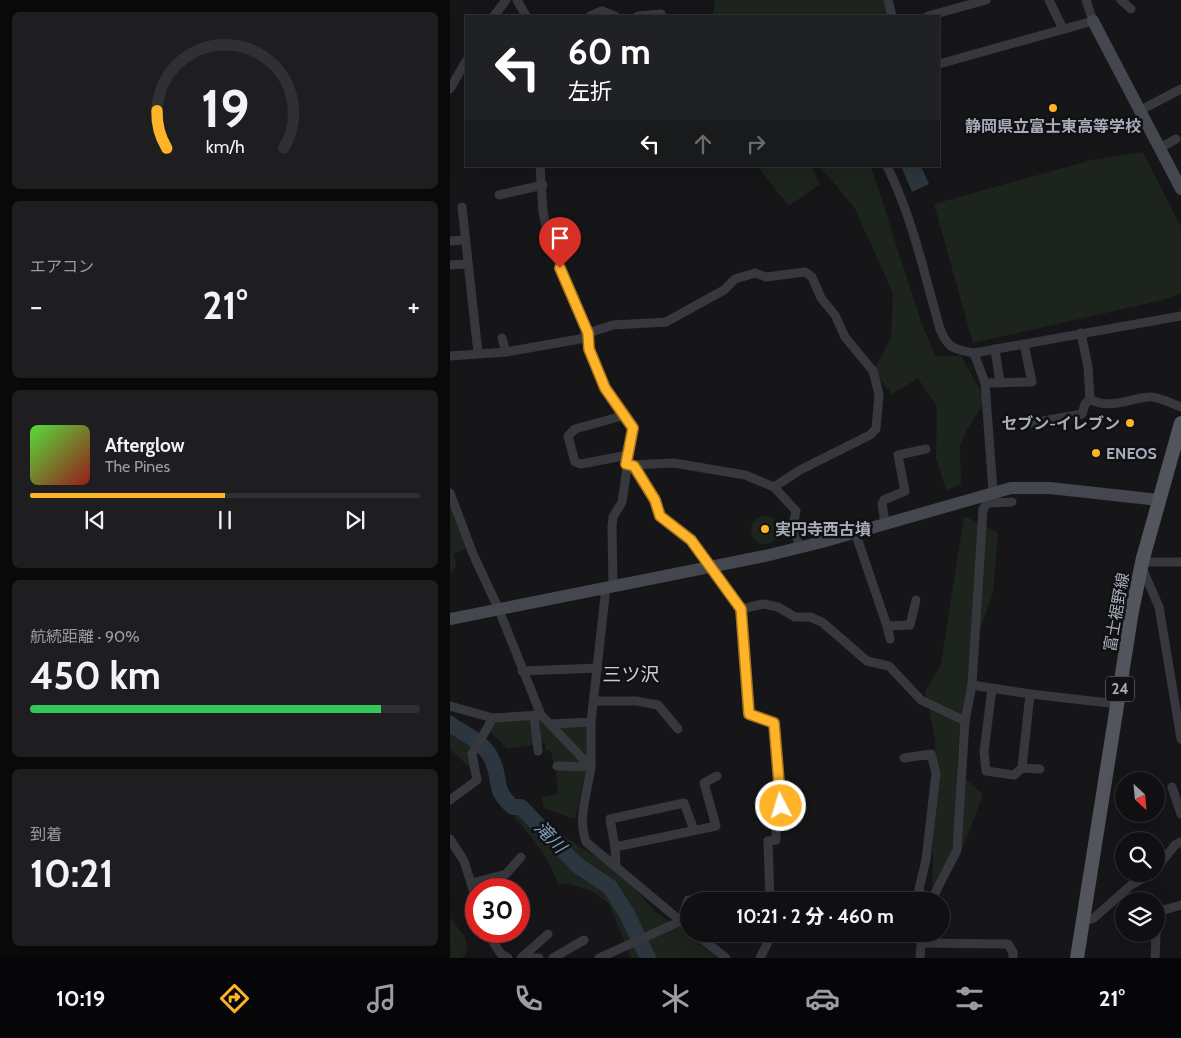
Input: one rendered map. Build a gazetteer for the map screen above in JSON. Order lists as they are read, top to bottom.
{
  "streets": {
    "main road": ["富士裾野線", "24"]
  },
  "districts": ["三ツ沢"],
  "water": ["滝川"],
  "places": [
    "静岡県立富士東高等学校",
    "セブン-イレブン",
    "ENEOS",
    "実円寺西古墳"
  ],
  "north": "bottom right",
  "page": {
    "turn": ["60 m", "左折"],
    "tile": [
      "エアコン",
      ["航続距離 · 90%", "450 km"],
      ["到着", "10:21"]
    ],
    "heat": ["−", "21°", "+"],
    "song": ["Afterglow", "The Pines"],
    "limit": "30",
    "trip": "10:21 · 2 分 · 460 m",
    "tabs": ["10:19", "21°"],
    "gauge": ["19", "km/h"]
  }
}
